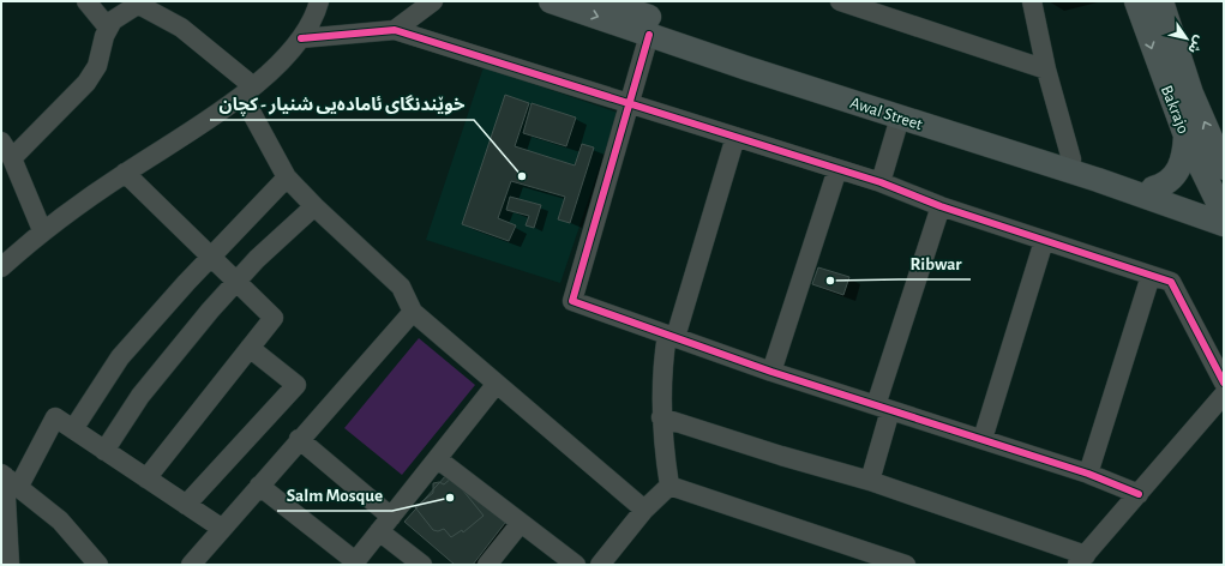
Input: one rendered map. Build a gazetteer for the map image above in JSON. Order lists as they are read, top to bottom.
{
  "streets": {
    "main road": ["Bakrajo", "Awal Street"]
  },
  "crossings": [
    ["Bakrajo", "Awal Street"]
  ],
  "places": ["خوێندنگای ئامادەیی شنیار - کچان", "Ribwar", "Salm Mosque"],
  "north": "bottom right"
}
